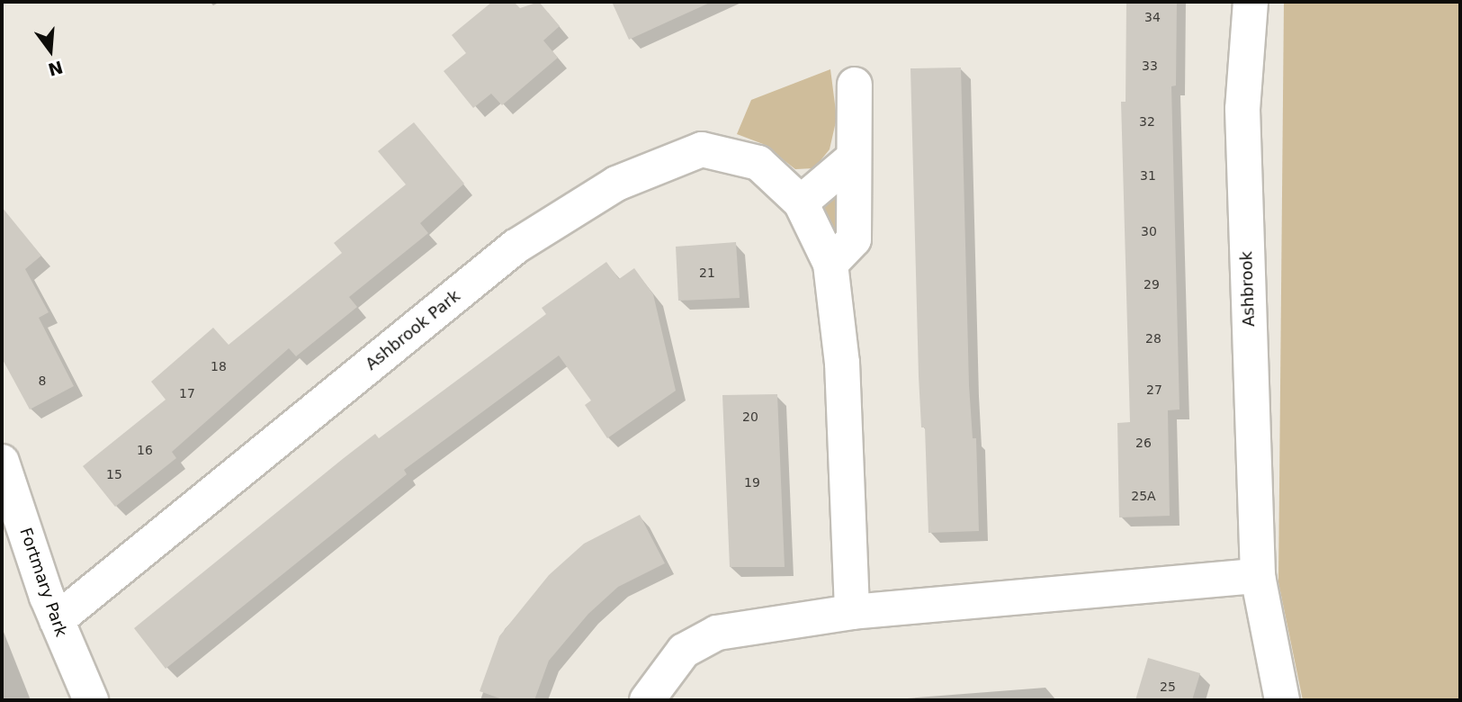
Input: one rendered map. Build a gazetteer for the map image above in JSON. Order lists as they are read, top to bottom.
{
  "streets": {
    "street": ["Ashbrook", "Ashbrook Park", "Fortmary Park"]
  },
  "crossings": [
    ["Ashbrook Park", "Fortmary Park"]
  ],
  "house_numbers": [
    "34",
    "33",
    "32",
    "31",
    "30",
    "21",
    "29",
    "28",
    "18",
    "8",
    "27",
    "17",
    "20",
    "26",
    "16",
    "15",
    "19",
    "25A",
    "25"
  ],
  "north": "bottom"
}
